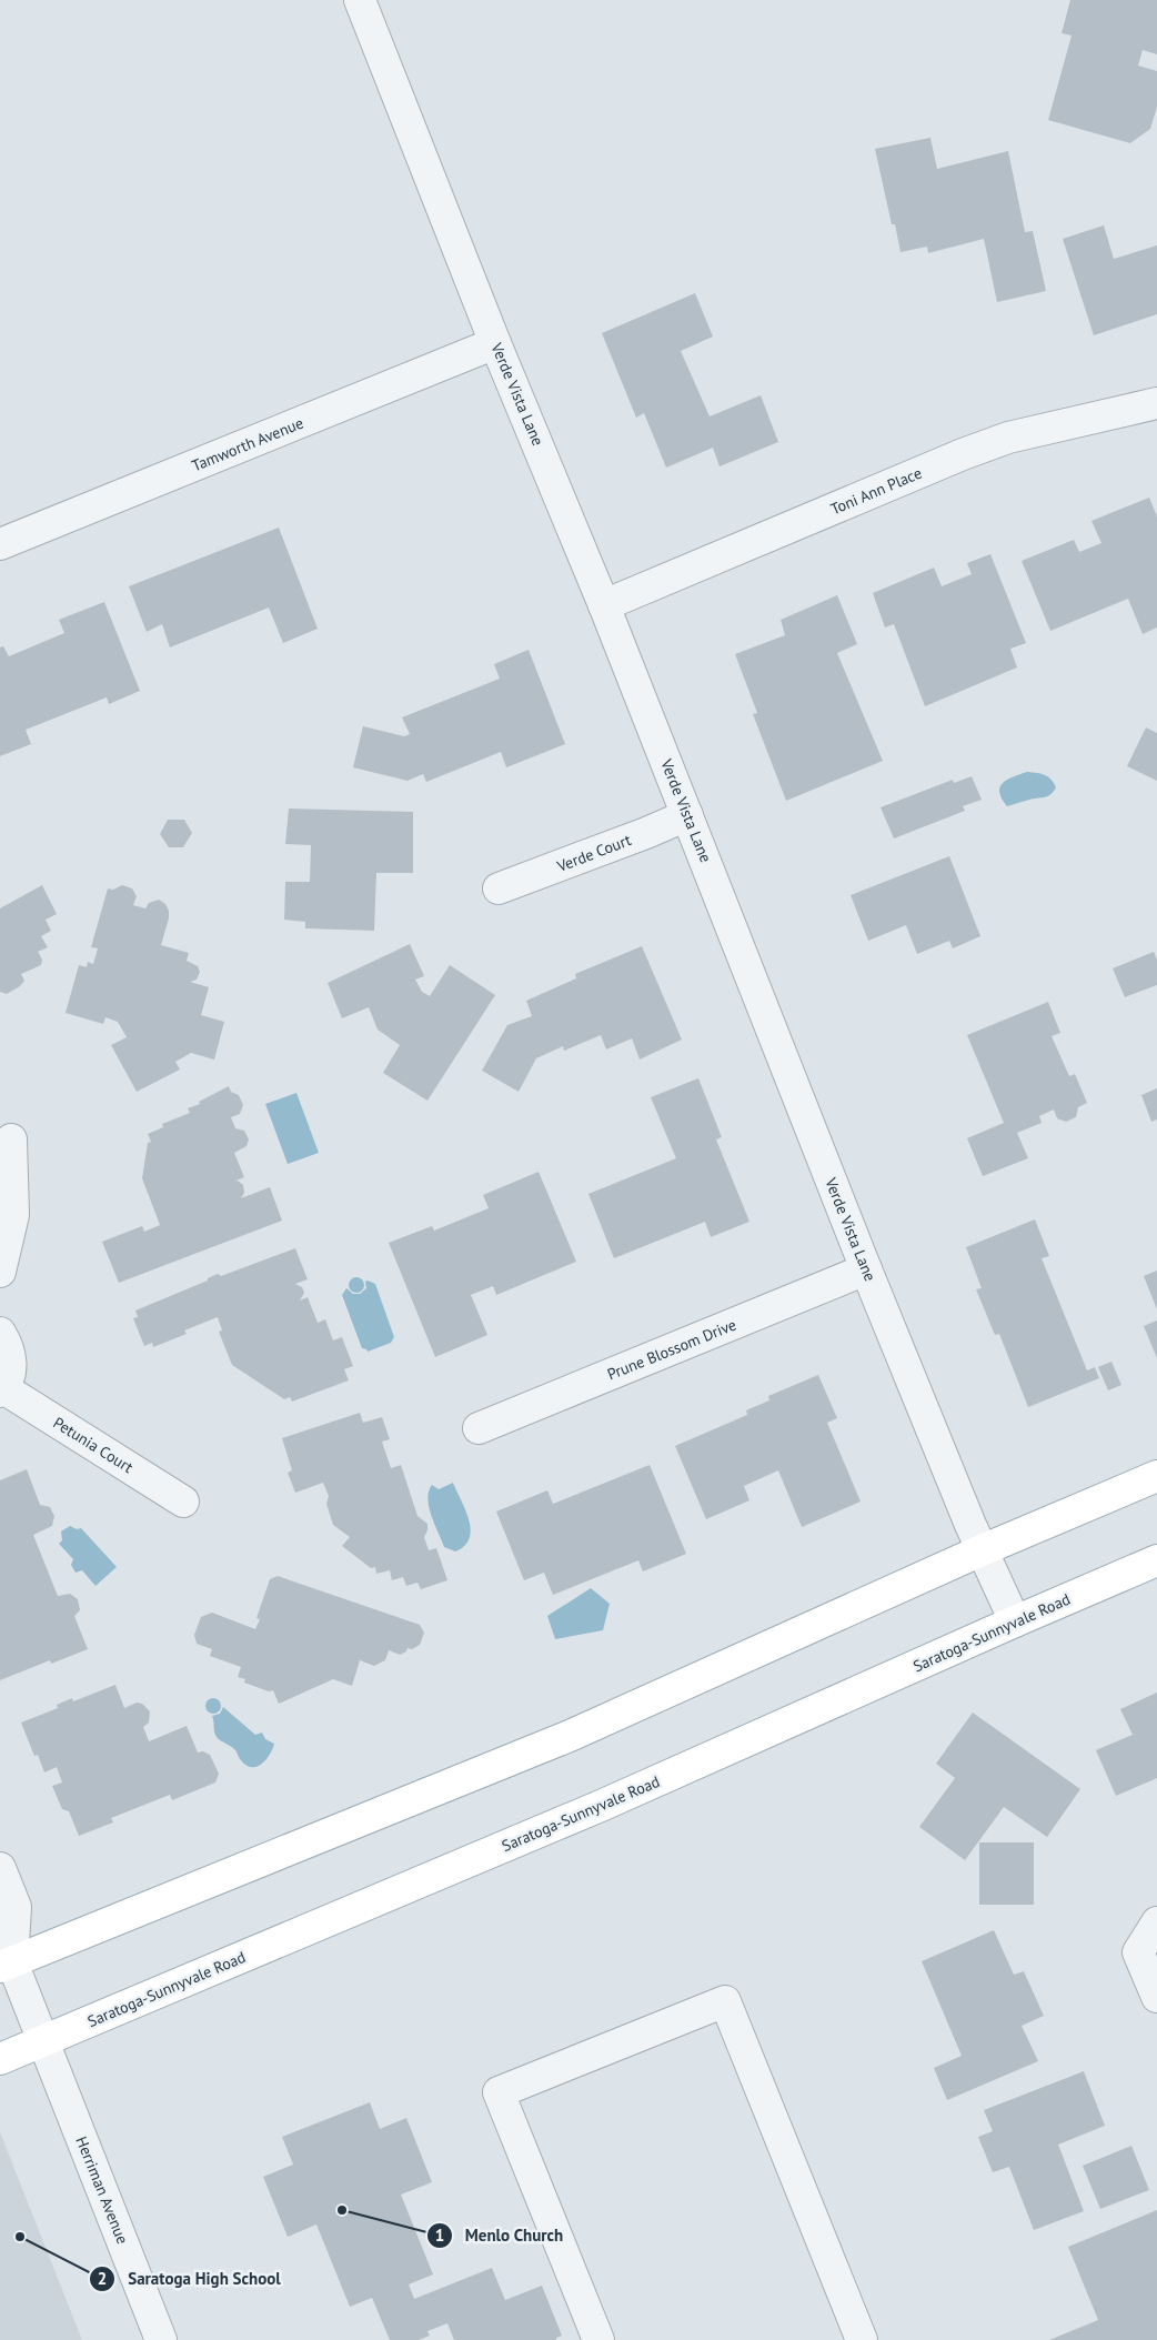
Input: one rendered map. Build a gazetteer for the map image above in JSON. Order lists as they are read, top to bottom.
{
  "streets": {
    "main road": ["Saratoga-Sunnyvale Road"],
    "street": [
      "Verde Vista Lane",
      "Tamworth Avenue",
      "Toni Ann Place",
      "Verde Court",
      "Prune Blossom Drive",
      "Petunia Court",
      "Herriman Avenue"
    ]
  },
  "crossings": [
    ["Verde Vista Lane", "Tamworth Avenue"],
    ["Verde Vista Lane", "Toni Ann Place"],
    ["Verde Vista Lane", "Verde Court"],
    ["Verde Vista Lane", "Prune Blossom Drive"],
    ["Verde Vista Lane", "Saratoga-Sunnyvale Road"],
    ["Saratoga-Sunnyvale Road", "Herriman Avenue"]
  ],
  "places": ["Menlo Church", "Saratoga High School"]
}
